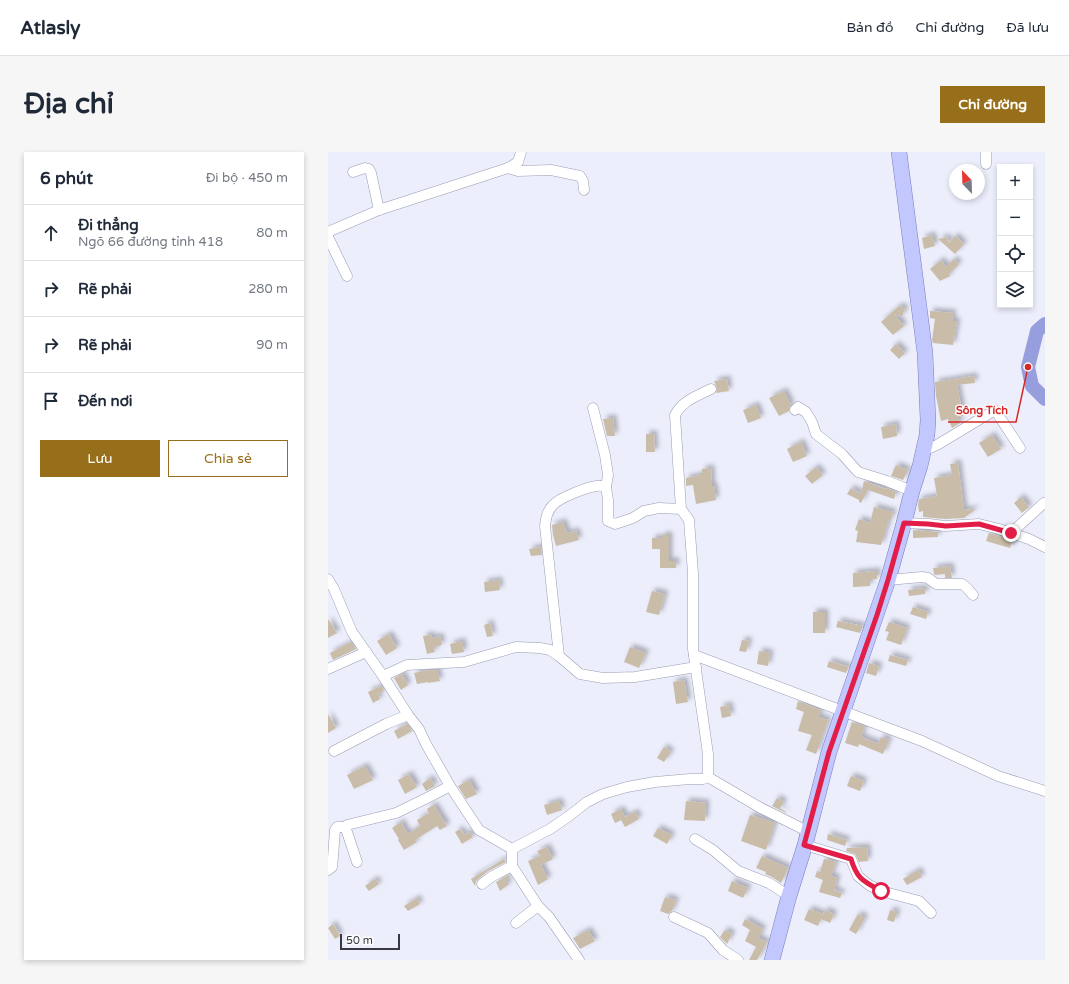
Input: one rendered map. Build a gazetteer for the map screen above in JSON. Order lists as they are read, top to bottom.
{
  "places": ["Sông Tích"],
  "scale_bar": "50 m",
  "north": "top left",
  "page": {
    "header": "Atlasly",
    "nav": ["Bản đồ", "Chỉ đường", "Đã lưu"],
    "buttons": [
      "Chỉ đường",
      ["Lưu", "Chia sẻ"]
    ],
    "title": "Địa chỉ",
    "heading": ["6 phút", "Đi bộ · 450 m"],
    "map_buttons": ["+", "−"],
    "list": [
      ["Đi thẳng", "Ngõ 66 đường tỉnh 418", "80 m"],
      ["Rẽ phải", "280 m"],
      ["Rẽ phải", "90 m"],
      "Đến nơi"
    ],
    "scale": "50 m"
  }
}
